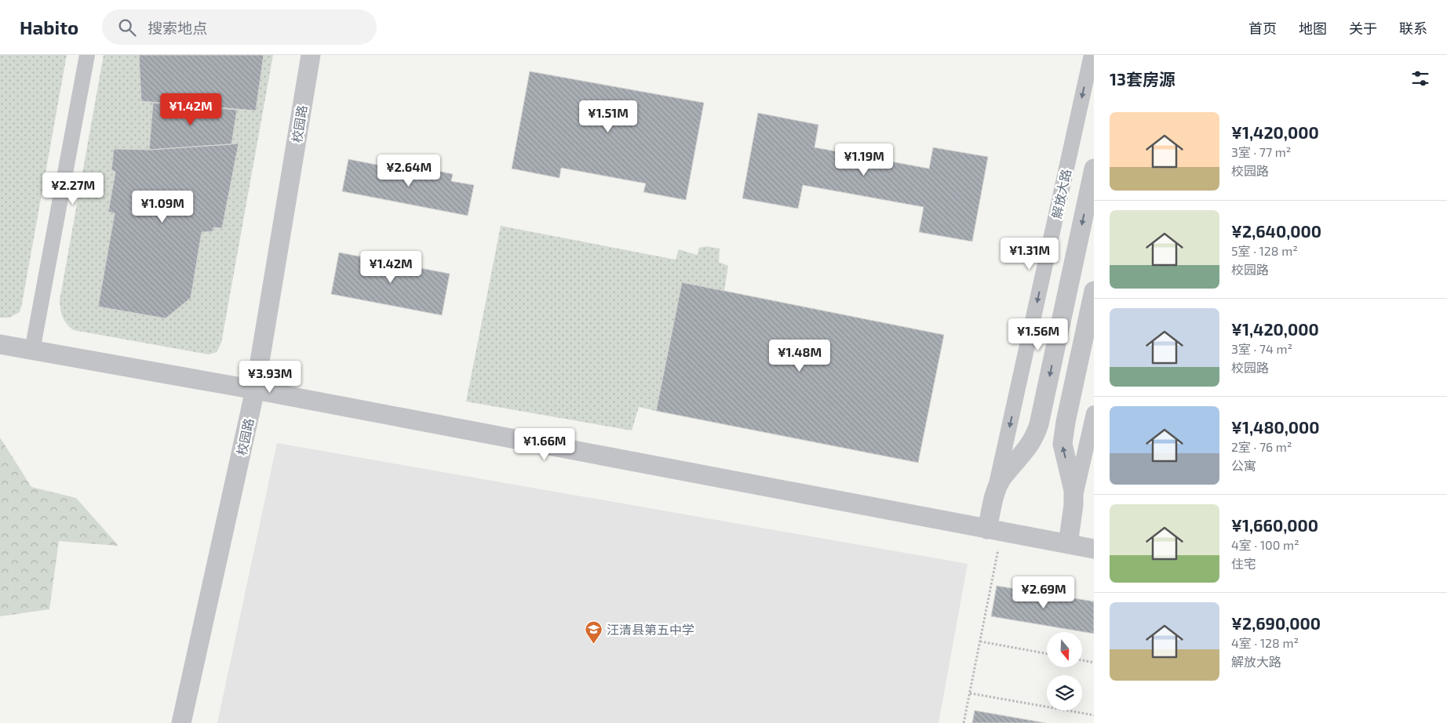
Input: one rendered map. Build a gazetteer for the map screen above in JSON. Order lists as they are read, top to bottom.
{
  "streets": {
    "street": ["校园路", "解放大路"]
  },
  "places": {
    "school or university": ["汪清县第五中学"]
  },
  "north": "bottom",
  "page": {
    "header": "Habito",
    "search": "搜索地点",
    "nav": [
      "首页",
      "地图",
      "关于",
      "联系"
    ],
    "heading": "13套房源",
    "price": [
      "¥1.42M",
      "¥1.51M",
      "¥1.19M",
      "¥2.64M",
      "¥2.27M",
      "¥1.09M",
      "¥1.31M",
      "¥1.42M",
      "¥1.56M",
      "¥1.48M",
      "¥3.93M",
      "¥1.66M",
      "¥2.69M"
    ],
    "list": [
      {
        "name": "¥1,420,000",
        "note": "3室 · 77 m² · 校园路"
      },
      {
        "name": "¥2,640,000",
        "note": "5室 · 128 m² · 校园路"
      },
      {
        "name": "¥1,420,000",
        "note": "3室 · 74 m² · 校园路"
      },
      {
        "name": "¥1,480,000",
        "note": "2室 · 76 m² · 公寓"
      },
      {
        "name": "¥1,660,000",
        "note": "4室 · 100 m² · 住宅"
      },
      {
        "name": "¥2,690,000",
        "note": "4室 · 128 m² · 解放大路"
      }
    ]
  }
}
